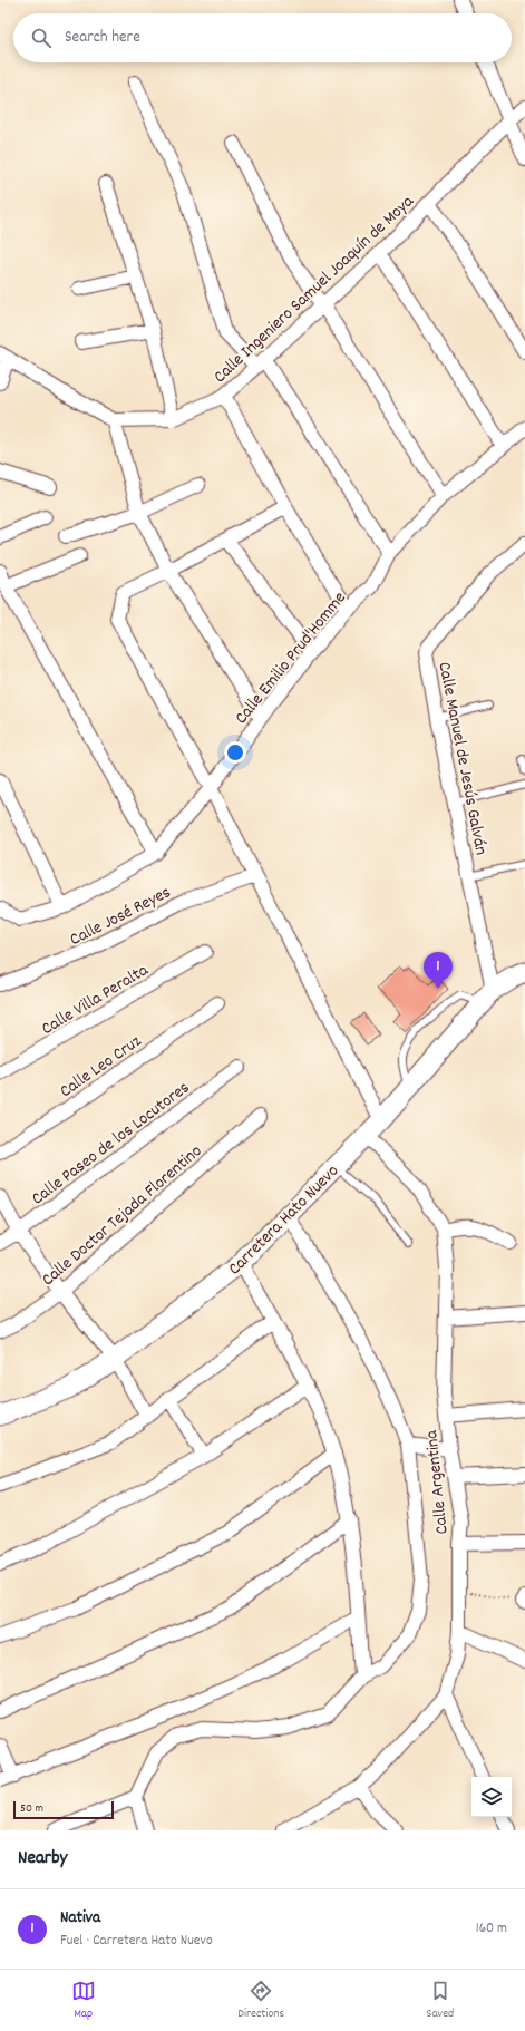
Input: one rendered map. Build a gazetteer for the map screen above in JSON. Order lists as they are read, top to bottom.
{
  "streets": {
    "main road": ["Carretera Hato Nuevo"],
    "street": [
      "Calle Ingeniero Samuel Joaquín de Moya",
      "Calle Emilio Prud'Homme",
      "Calle Manuel de Jesús Galván",
      "Calle José Reyes",
      "Calle Villa Peralta",
      "Calle Leo Cruz",
      "Calle Paseo de los Locutores",
      "Calle Doctor Tejada Florentino",
      "Calle Argentina"
    ]
  },
  "crossings": [
    ["Calle Manuel de Jesús Galván", "Carretera Hato Nuevo"],
    ["Carretera Hato Nuevo", "Calle Argentina"]
  ],
  "scale_bar": "50 m",
  "page": {
    "search": "Search here",
    "pins": "1",
    "scale": "50 m",
    "heading": "Nearby",
    "list": [
      {
        "mark": "1",
        "name": "Nativa",
        "note": "Fuel · Carretera Hato Nuevo",
        "value": "160 m"
      }
    ],
    "nav": ["Map", "Directions", "Saved"]
  }
}
